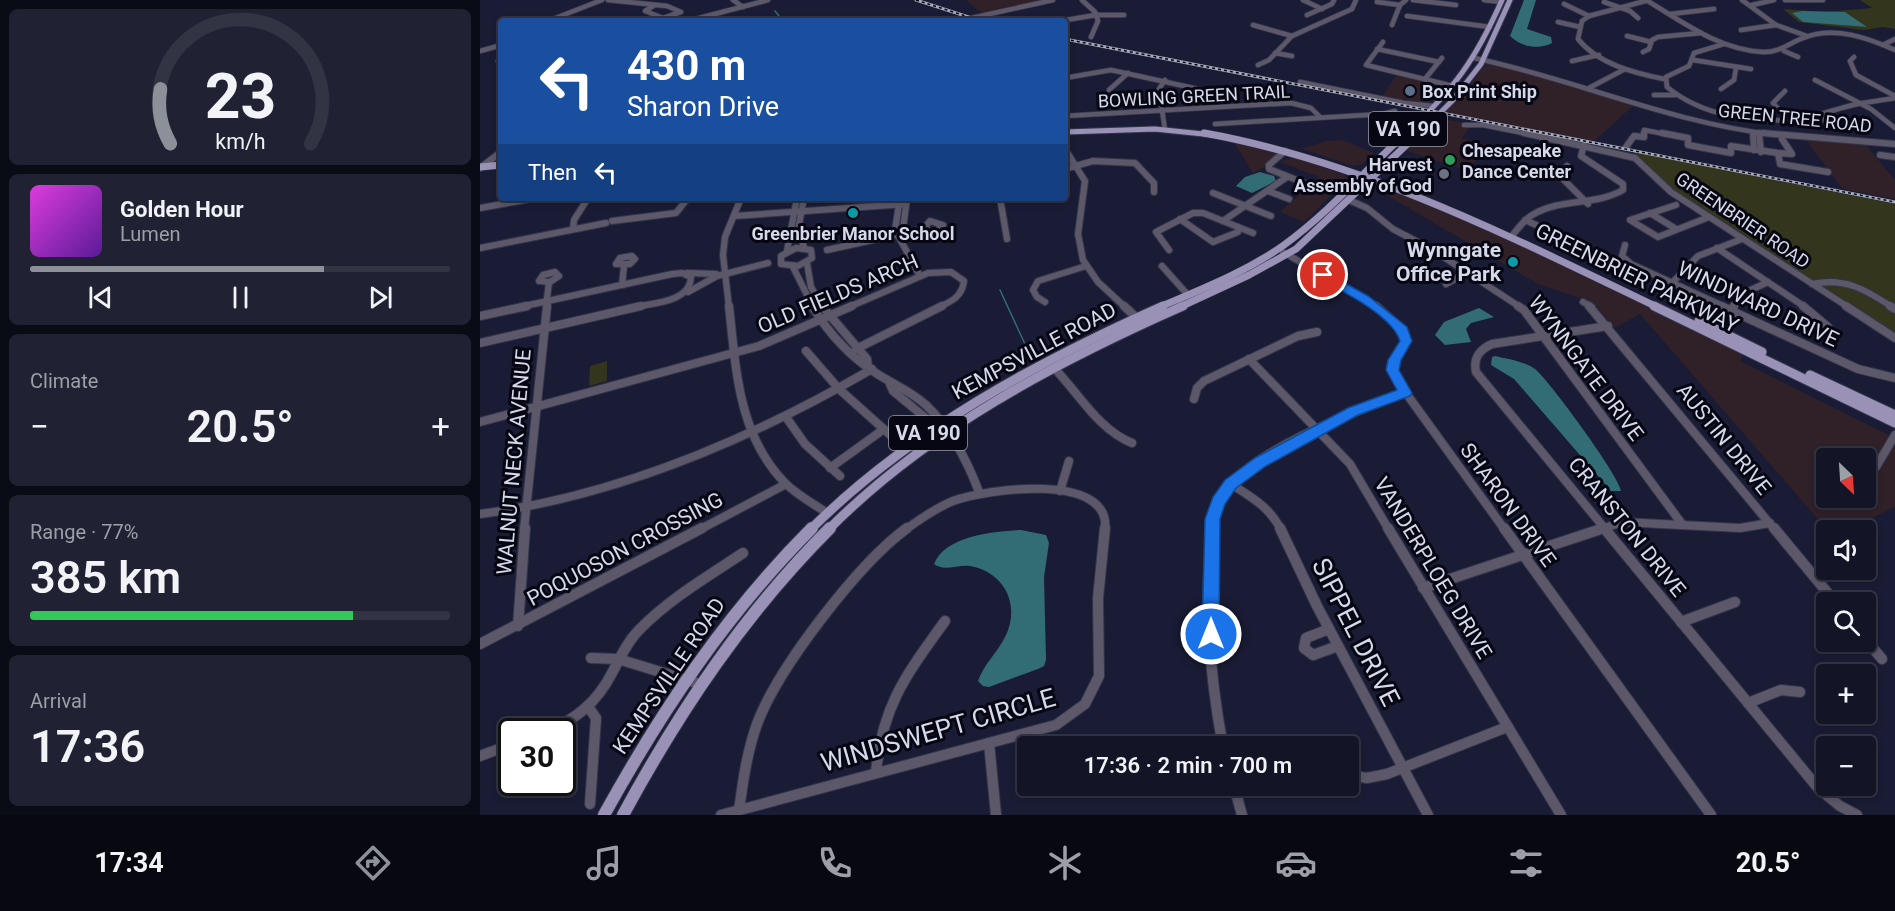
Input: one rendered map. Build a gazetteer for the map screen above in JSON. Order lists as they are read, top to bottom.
{
  "streets": {
    "main road": ["VA 190", "GREENBRIER PARKWAY", "KEMPSVILLE ROAD"],
    "street": [
      "BOWLING GREEN TRAIL",
      "GREEN TREE ROAD",
      "GREENBRIER ROAD",
      "OLD FIELDS ARCH",
      "WINDWARD DRIVE",
      "WYNNGATE DRIVE",
      "AUSTIN DRIVE",
      "WALNUT NECK AVENUE",
      "SHARON DRIVE",
      "CRANSTON DRIVE",
      "POQUOSON CROSSING",
      "VANDERPLOEG DRIVE",
      "SIPPEL DRIVE",
      "WINDSWEPT CIRCLE"
    ]
  },
  "crossings": [
    ["GREEN TREE ROAD", "KEMPSVILLE ROAD"],
    ["GREENBRIER PARKWAY", "KEMPSVILLE ROAD"],
    ["OLD FIELDS ARCH", "WALNUT NECK AVENUE"],
    ["KEMPSVILLE ROAD", "WYNNGATE DRIVE"],
    ["KEMPSVILLE ROAD", "SHARON DRIVE"],
    ["WYNNGATE DRIVE", "CRANSTON DRIVE"],
    ["AUSTIN DRIVE", "CRANSTON DRIVE"],
    ["WALNUT NECK AVENUE", "POQUOSON CROSSING"]
  ],
  "places": [
    "Box Print Ship",
    "Chesapeake Dance Center",
    "Harvest Assembly of God",
    "Greenbrier Manor School",
    "Wynngate Office Park"
  ],
  "north": "bottom right",
  "page": {
    "turn": ["430 m", "Sharon Drive"],
    "then": "Then",
    "song": ["Golden Hour", "Lumen"],
    "tile": [
      "Climate",
      ["Range · 77%", "385 km"],
      ["Arrival", "17:36"]
    ],
    "heat": ["−", "20.5°", "+"],
    "map_buttons": ["+", "−"],
    "limit": "30",
    "trip": "17:36 · 2 min · 700 m",
    "tabs": ["17:34", "20.5°"],
    "gauge": ["23", "km/h"]
  }
}
